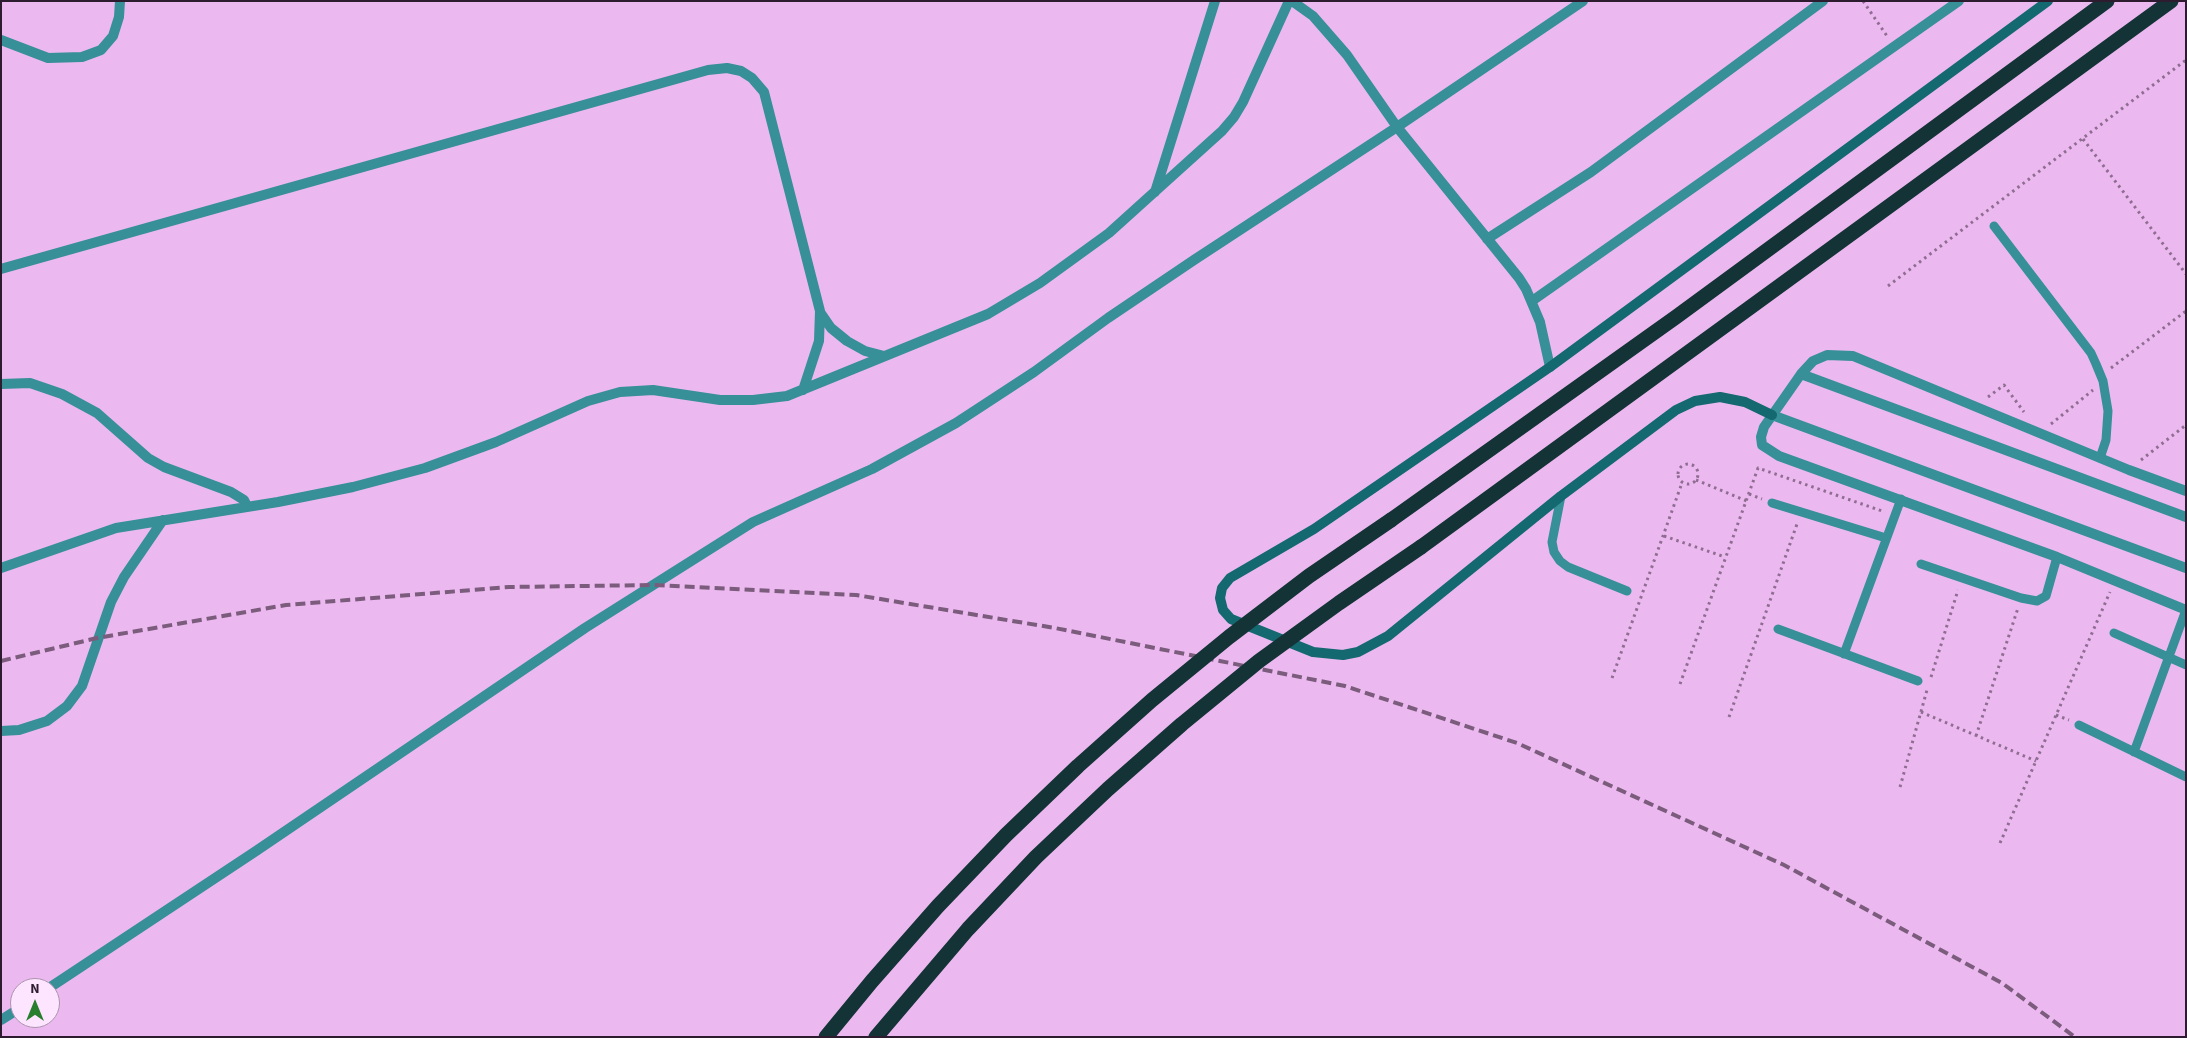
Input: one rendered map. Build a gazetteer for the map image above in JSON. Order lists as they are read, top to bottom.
{
  "north": "top"
}
